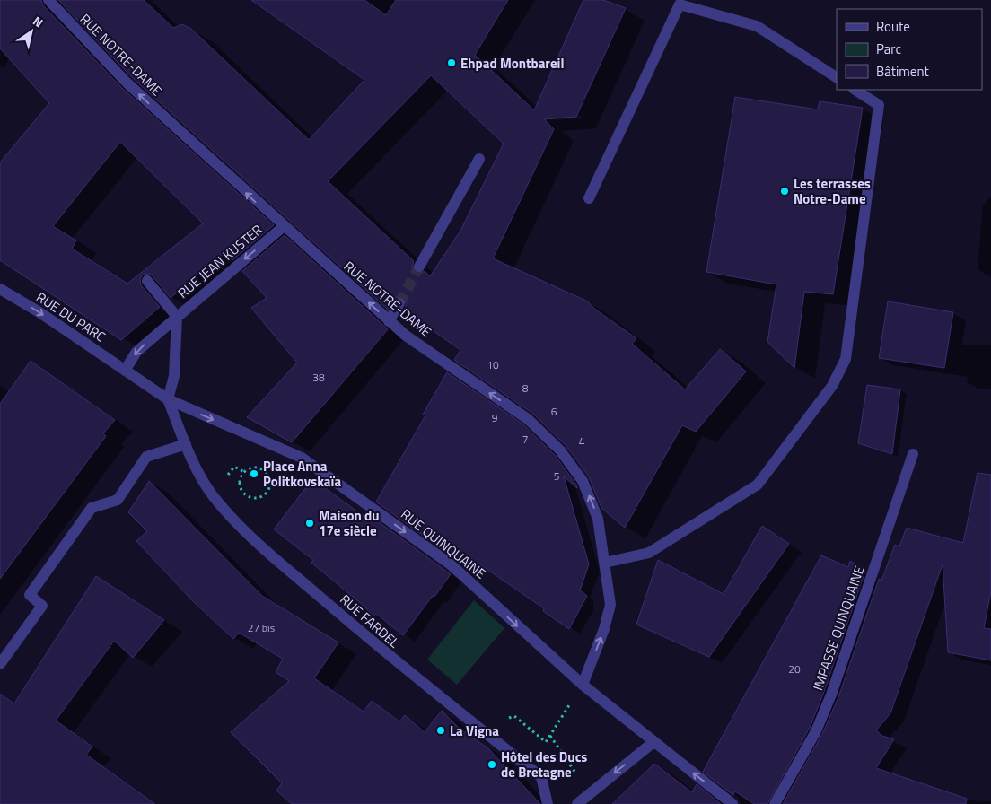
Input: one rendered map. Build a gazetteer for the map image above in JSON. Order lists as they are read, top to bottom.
{
  "streets": {
    "street": [
      "RUE NOTRE-DAME",
      "RUE JEAN KUSTER",
      "RUE DU PARC",
      "RUE QUINQUAINE",
      "RUE FARDEL",
      "IMPASSE QUINQUAINE"
    ]
  },
  "crossings": [
    ["RUE NOTRE-DAME", "RUE JEAN KUSTER"],
    ["RUE NOTRE-DAME", "RUE QUINQUAINE"],
    ["RUE JEAN KUSTER", "RUE DU PARC"],
    ["RUE JEAN KUSTER", "RUE QUINQUAINE"],
    ["RUE JEAN KUSTER", "RUE FARDEL"],
    ["RUE DU PARC", "RUE QUINQUAINE"],
    ["RUE QUINQUAINE", "RUE FARDEL"]
  ],
  "one_way": ["RUE NOTRE-DAME", "RUE JEAN KUSTER", "RUE DU PARC"],
  "places": [
    "Ehpad Montbareil",
    "Les terrasses Notre-Dame",
    "Place Anna Politkovskaïa",
    "Maison du 17e siècle",
    "La Vigna",
    "Hôtel des Ducs de Bretagne"
  ],
  "house_numbers": [
    "10",
    "38",
    "8",
    "6",
    "9",
    "7",
    "4",
    "5",
    "27 bis",
    "20"
  ],
  "legend": ["Route", "Parc", "Bâtiment"],
  "north": "top right"
}
